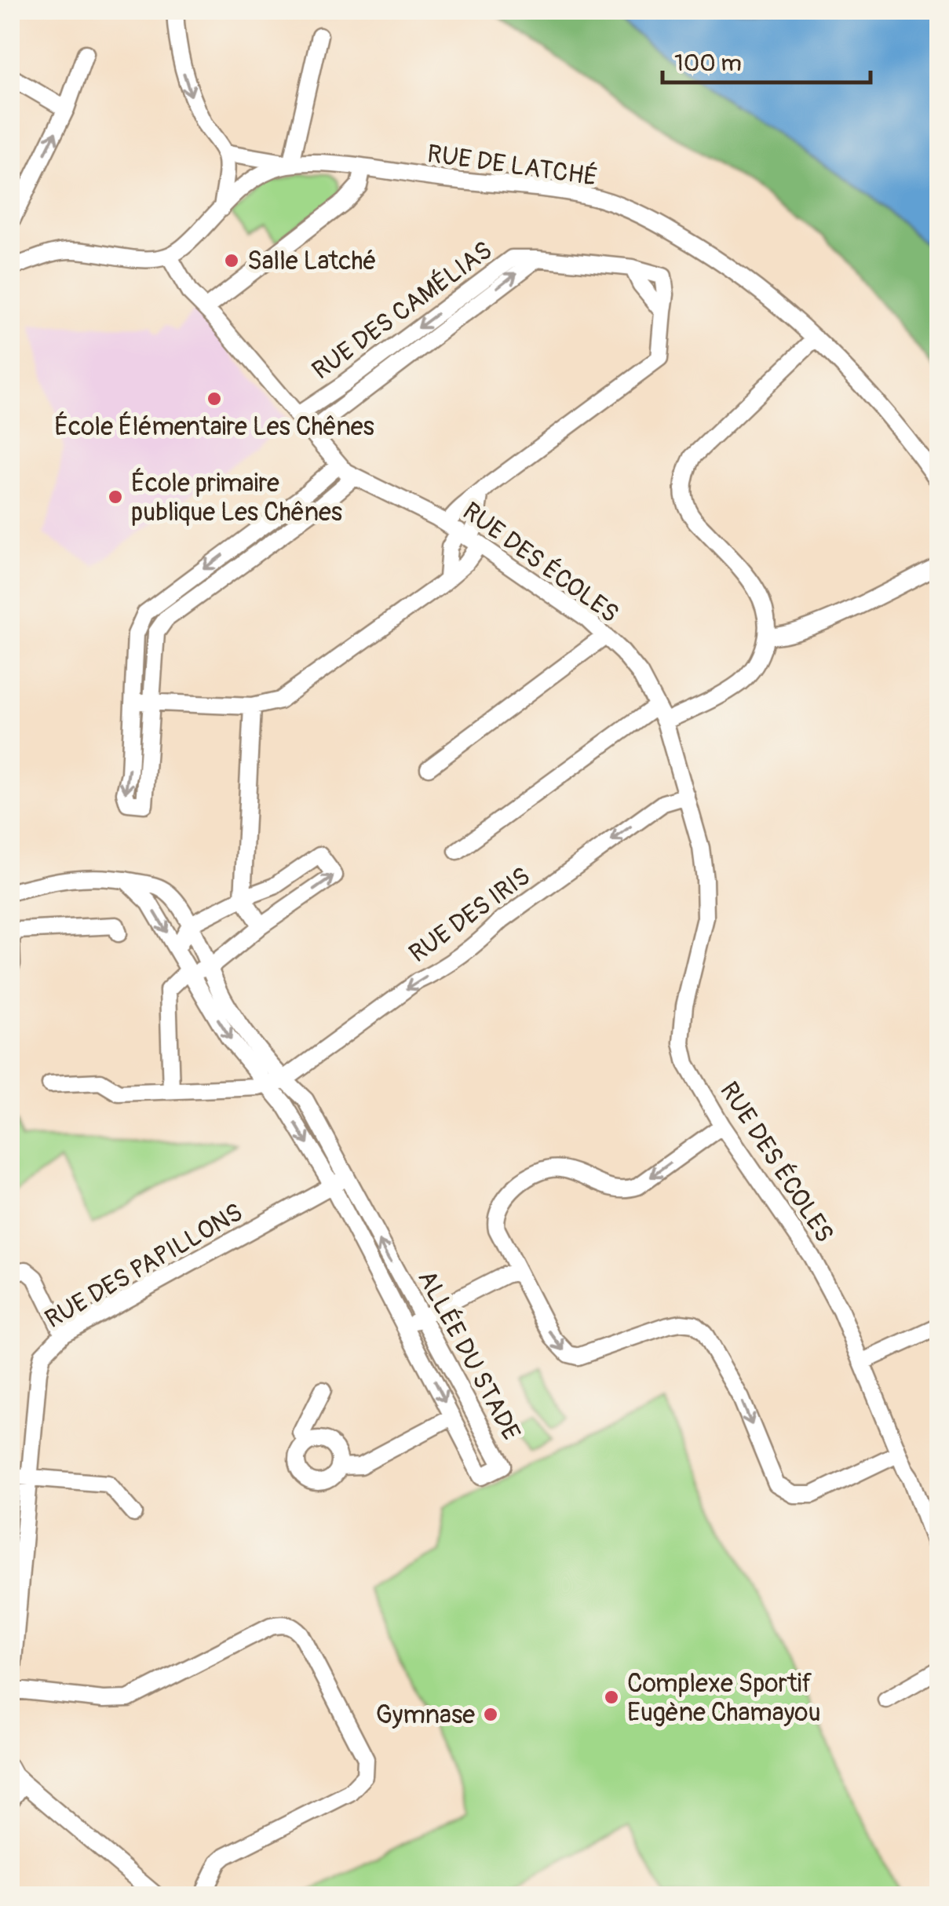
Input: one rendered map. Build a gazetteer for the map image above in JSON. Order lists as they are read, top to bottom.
{
  "streets": {
    "street": [
      "RUE DE LATCHÉ",
      "RUE DES CAMÉLIAS",
      "RUE DES ÉCOLES",
      "RUE DES IRIS",
      "RUE DES PAPILLONS",
      "ALLÉE DU STADE"
    ]
  },
  "crossings": [
    ["RUE DE LATCHÉ", "RUE DES ÉCOLES"],
    ["RUE DES CAMÉLIAS", "RUE DES ÉCOLES"],
    ["RUE DES ÉCOLES", "RUE DES IRIS"],
    ["RUE DES IRIS", "ALLÉE DU STADE"],
    ["RUE DES PAPILLONS", "ALLÉE DU STADE"]
  ],
  "places": [
    "Salle Latché",
    "École Élémentaire Les Chênes",
    "École primaire publique Les Chênes",
    "Complexe Sportif Eugène Chamayou",
    "Gymnase"
  ],
  "scale_bar": "100 m"
}
